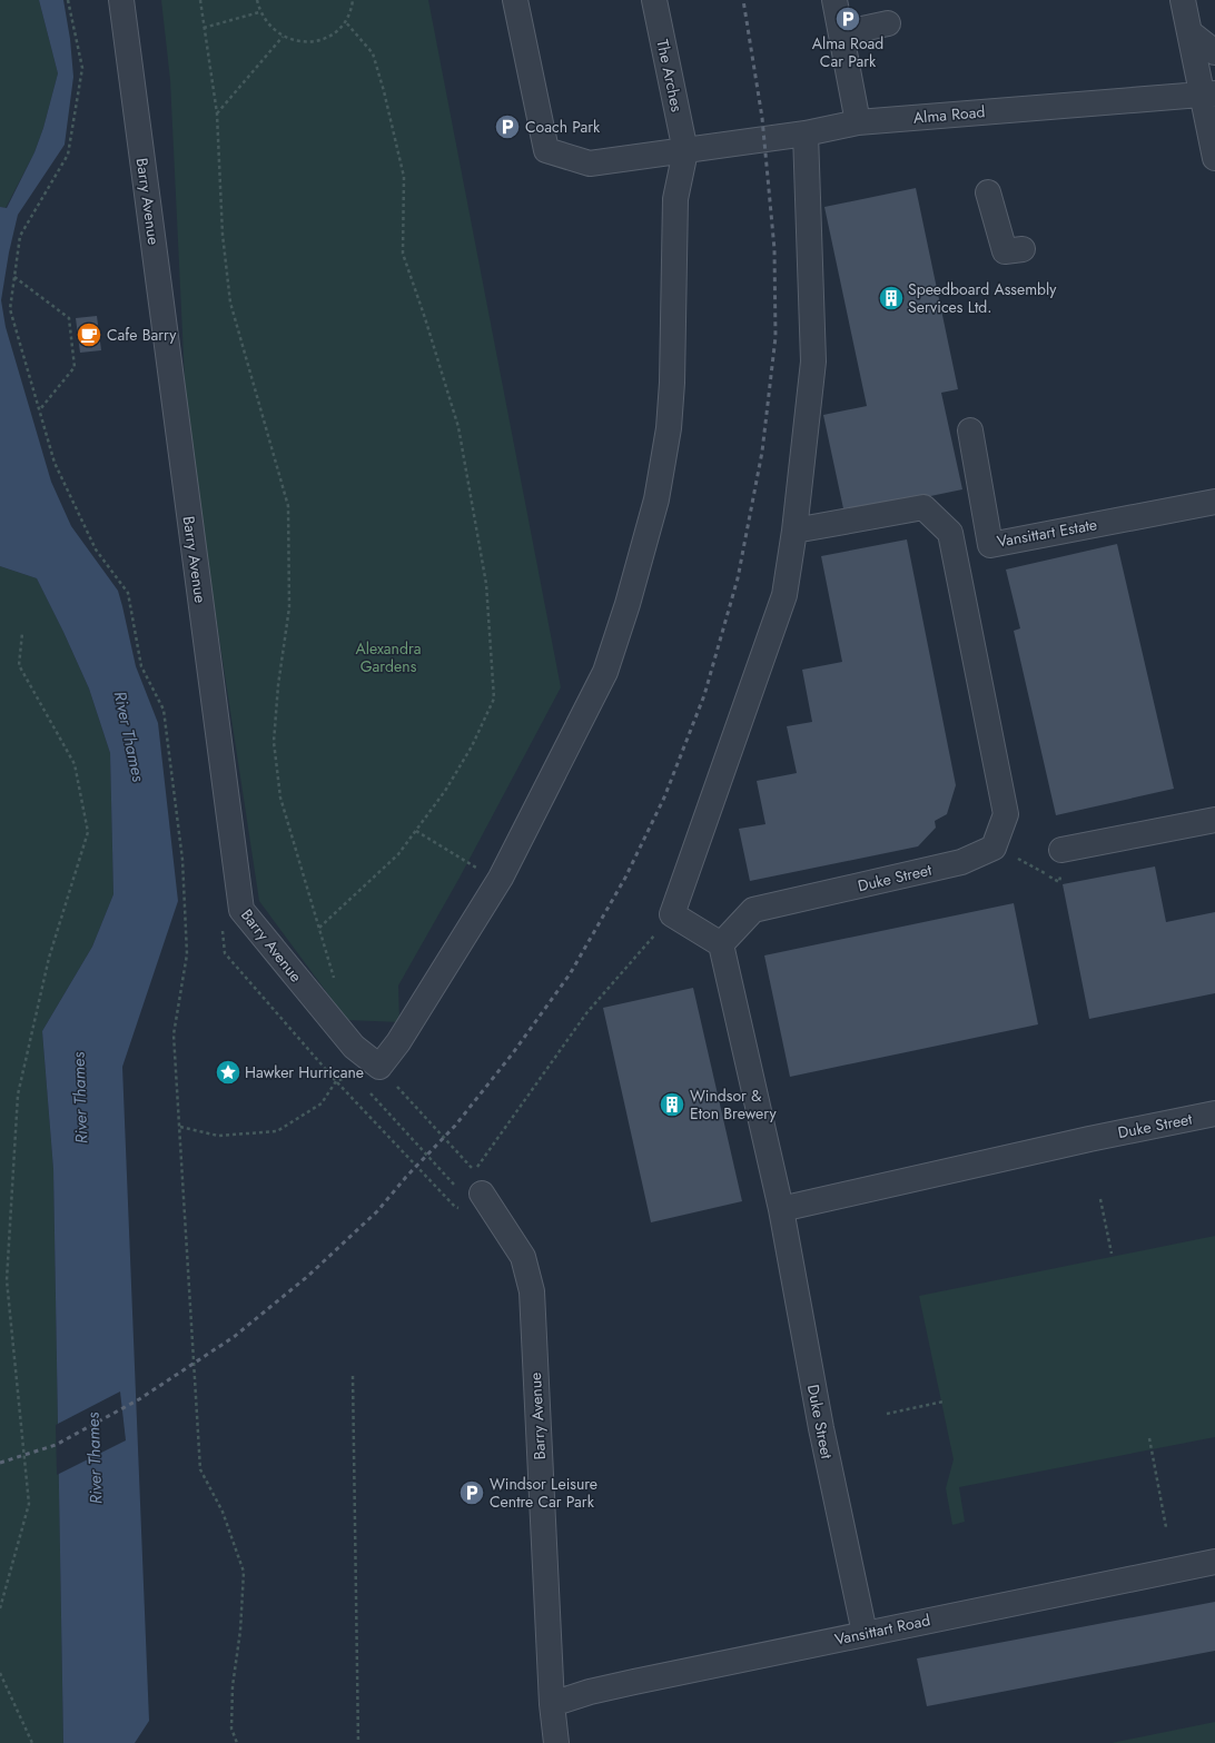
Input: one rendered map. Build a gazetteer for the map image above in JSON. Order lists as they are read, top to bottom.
{
  "streets": {
    "street": [
      "The Arches",
      "Alma Road",
      "Barry Avenue",
      "Vansittart Estate",
      "Duke Street",
      "Vansittart Road"
    ]
  },
  "crossings": [
    ["The Arches", "Alma Road"],
    ["Barry Avenue", "Vansittart Road"],
    ["Duke Street", "Vansittart Road"]
  ],
  "water": ["River Thames"],
  "parks": ["Alexandra Gardens"],
  "places": {
    "parking": ["Alma Road Car Park", "Coach Park", "Windsor Leisure Centre Car Park"],
    "building": ["Speedboard Assembly Services Ltd.", "Windsor & Eton Brewery"],
    "cafe": ["Cafe Barry"],
    "place": ["Hawker Hurricane"]
  }
}
